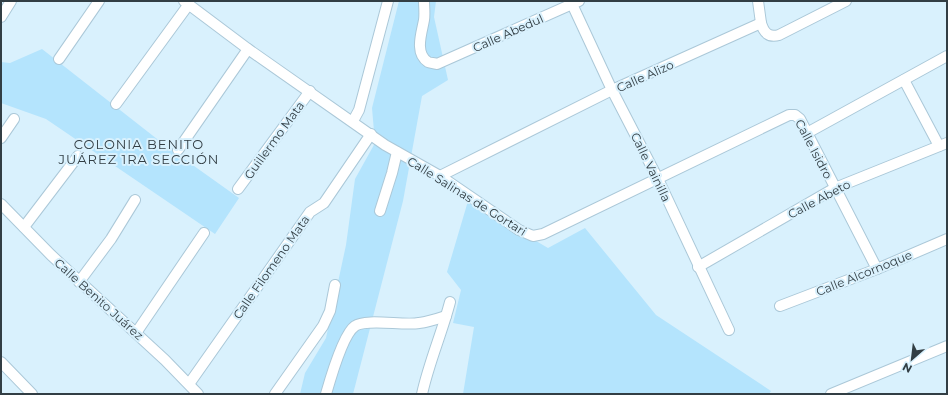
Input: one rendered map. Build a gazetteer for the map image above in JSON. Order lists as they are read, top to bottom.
{
  "streets": {
    "street": [
      "Calle Abedul",
      "Calle Alizo",
      "Guillermo Mata",
      "Calle Isidro",
      "Calle Vainilla",
      "Calle Salinas de Gortari",
      "Calle Abeto",
      "Calle Filomeno Mata",
      "Calle Alcornoque",
      "Calle Benito Juárez"
    ]
  },
  "crossings": [
    ["Calle Abedul", "Calle Vainilla"],
    ["Calle Alizo", "Calle Vainilla"],
    ["Calle Alizo", "Calle Salinas de Gortari"],
    ["Guillermo Mata", "Calle Salinas de Gortari"],
    ["Calle Isidro", "Calle Salinas de Gortari"],
    ["Calle Isidro", "Calle Abeto"],
    ["Calle Isidro", "Calle Alcornoque"],
    ["Calle Vainilla", "Calle Salinas de Gortari"],
    ["Calle Vainilla", "Calle Abeto"],
    ["Calle Salinas de Gortari", "Calle Filomeno Mata"],
    ["Calle Filomeno Mata", "Calle Benito Juárez"]
  ],
  "districts": ["COLONIA BENITO JUÁREZ 1RA SECCIÓN"],
  "north": "bottom left"
}
